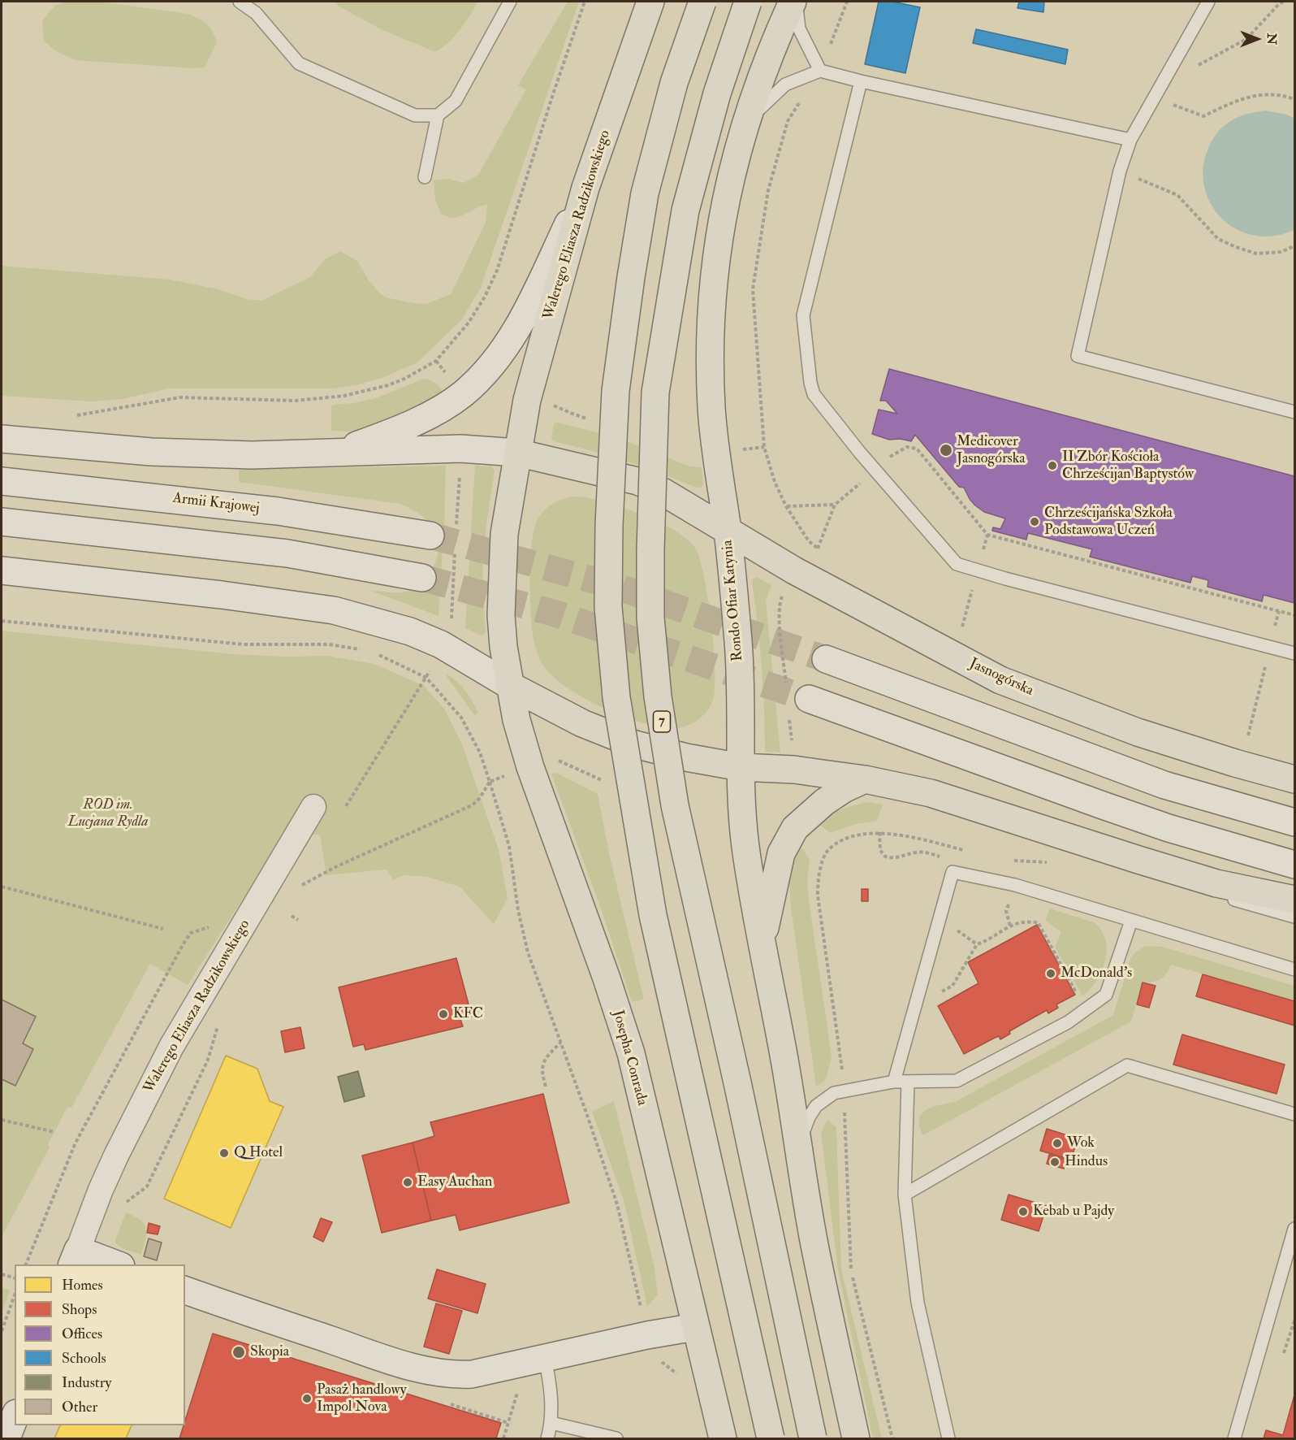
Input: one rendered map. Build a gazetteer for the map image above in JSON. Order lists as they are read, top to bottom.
{
  "streets": {
    "main road": [
      "Walerego Eliasza Radzikowskiego",
      "Armii Krajowej",
      "Rondo Ofiar Katynia",
      "Jasnogórska",
      "7",
      "Josepha Conrada"
    ]
  },
  "crossings": [
    ["Walerego Eliasza Radzikowskiego", "Rondo Ofiar Katynia"],
    ["Rondo Ofiar Katynia", "Jasnogórska"]
  ],
  "parks": ["ROD im. Lucjana Rydla"],
  "places": [
    "Medicover Jasnogórska",
    "II Zbór Kościoła Chrześcijan Baptystów",
    "Chrześcijańska Szkoła Podstawowa Uczeń",
    "McDonald's",
    "KFC",
    "Wok",
    "Q Hotel",
    "Hindus",
    "Easy Auchan",
    "Kebab u Pajdy",
    "Skopia",
    "Pasaż handlowy Impol Nova"
  ],
  "legend": [
    "Homes",
    "Shops",
    "Offices",
    "Schools",
    "Industry",
    "Other"
  ],
  "north": "right"
}
